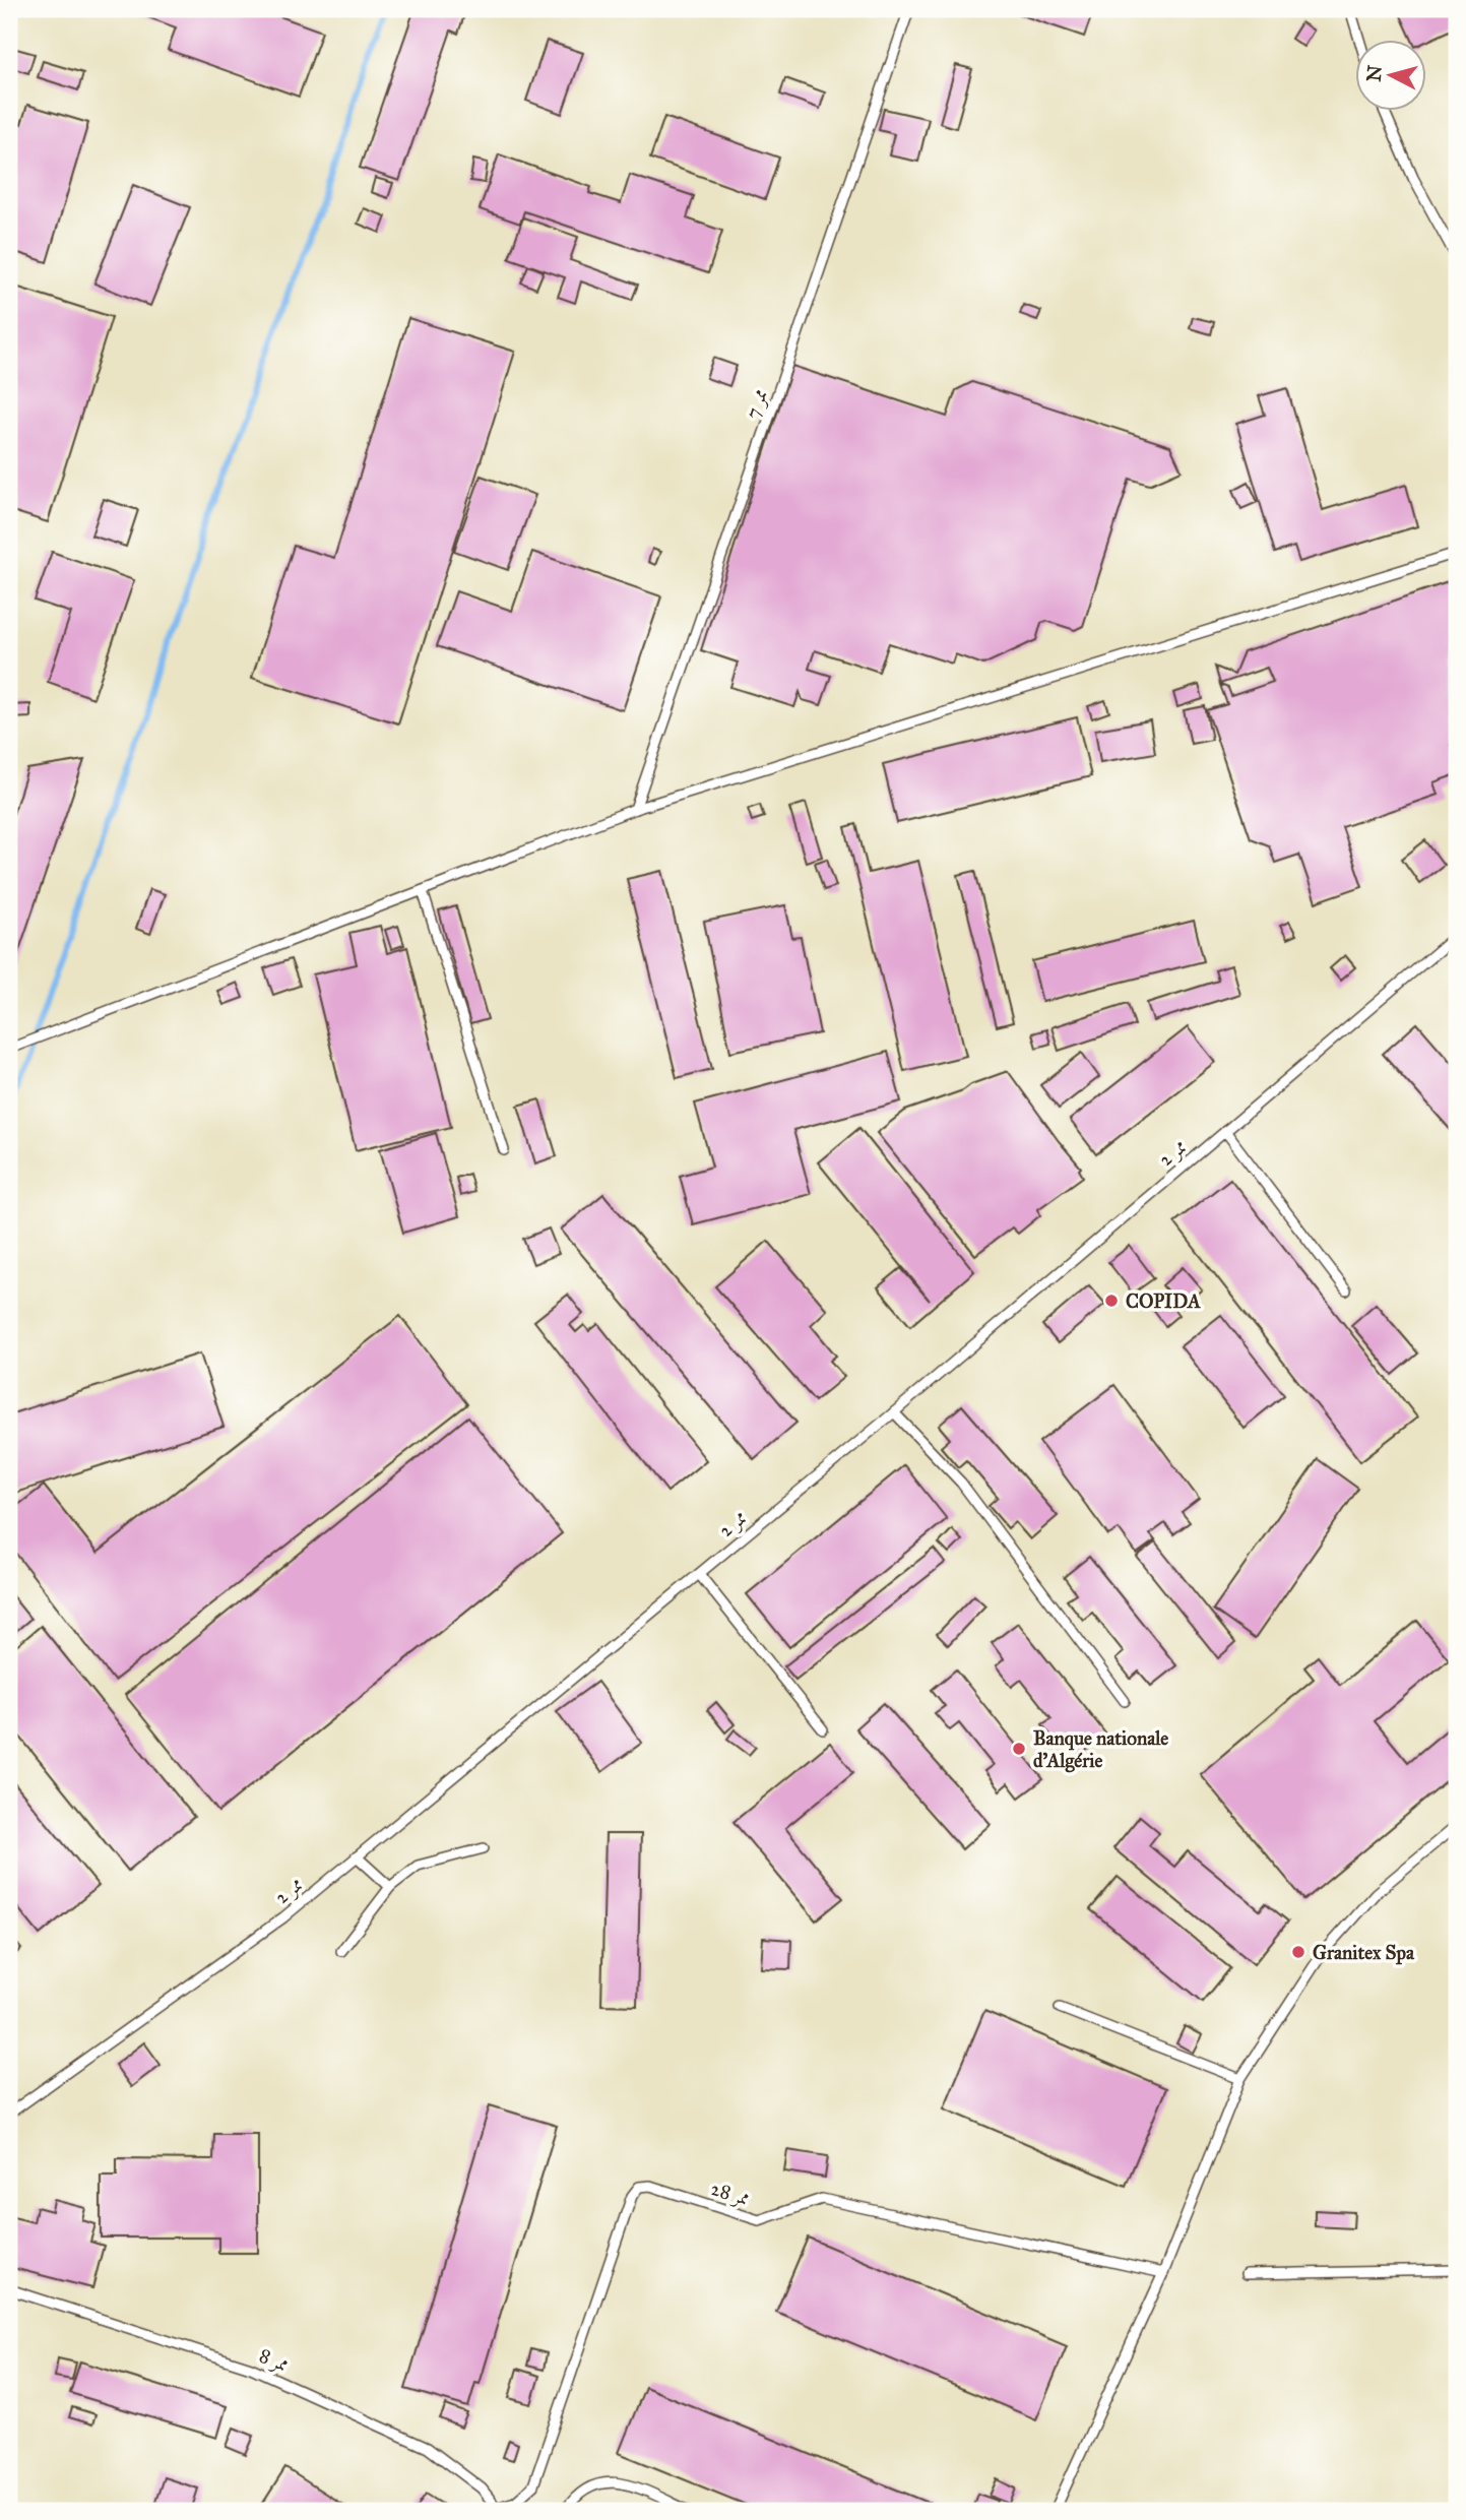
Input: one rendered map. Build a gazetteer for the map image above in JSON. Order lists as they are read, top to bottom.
{
  "streets": {
    "lane": [
      "ممر 7",
      "ممر 2",
      "ممر 28",
      "ممر 8"
    ]
  },
  "crossings": [
    ["ممر 28", "ممر 8"]
  ],
  "places": ["COPIDA", "Banque nationale d'Algérie", "Granitex Spa"],
  "north": "left"
}
